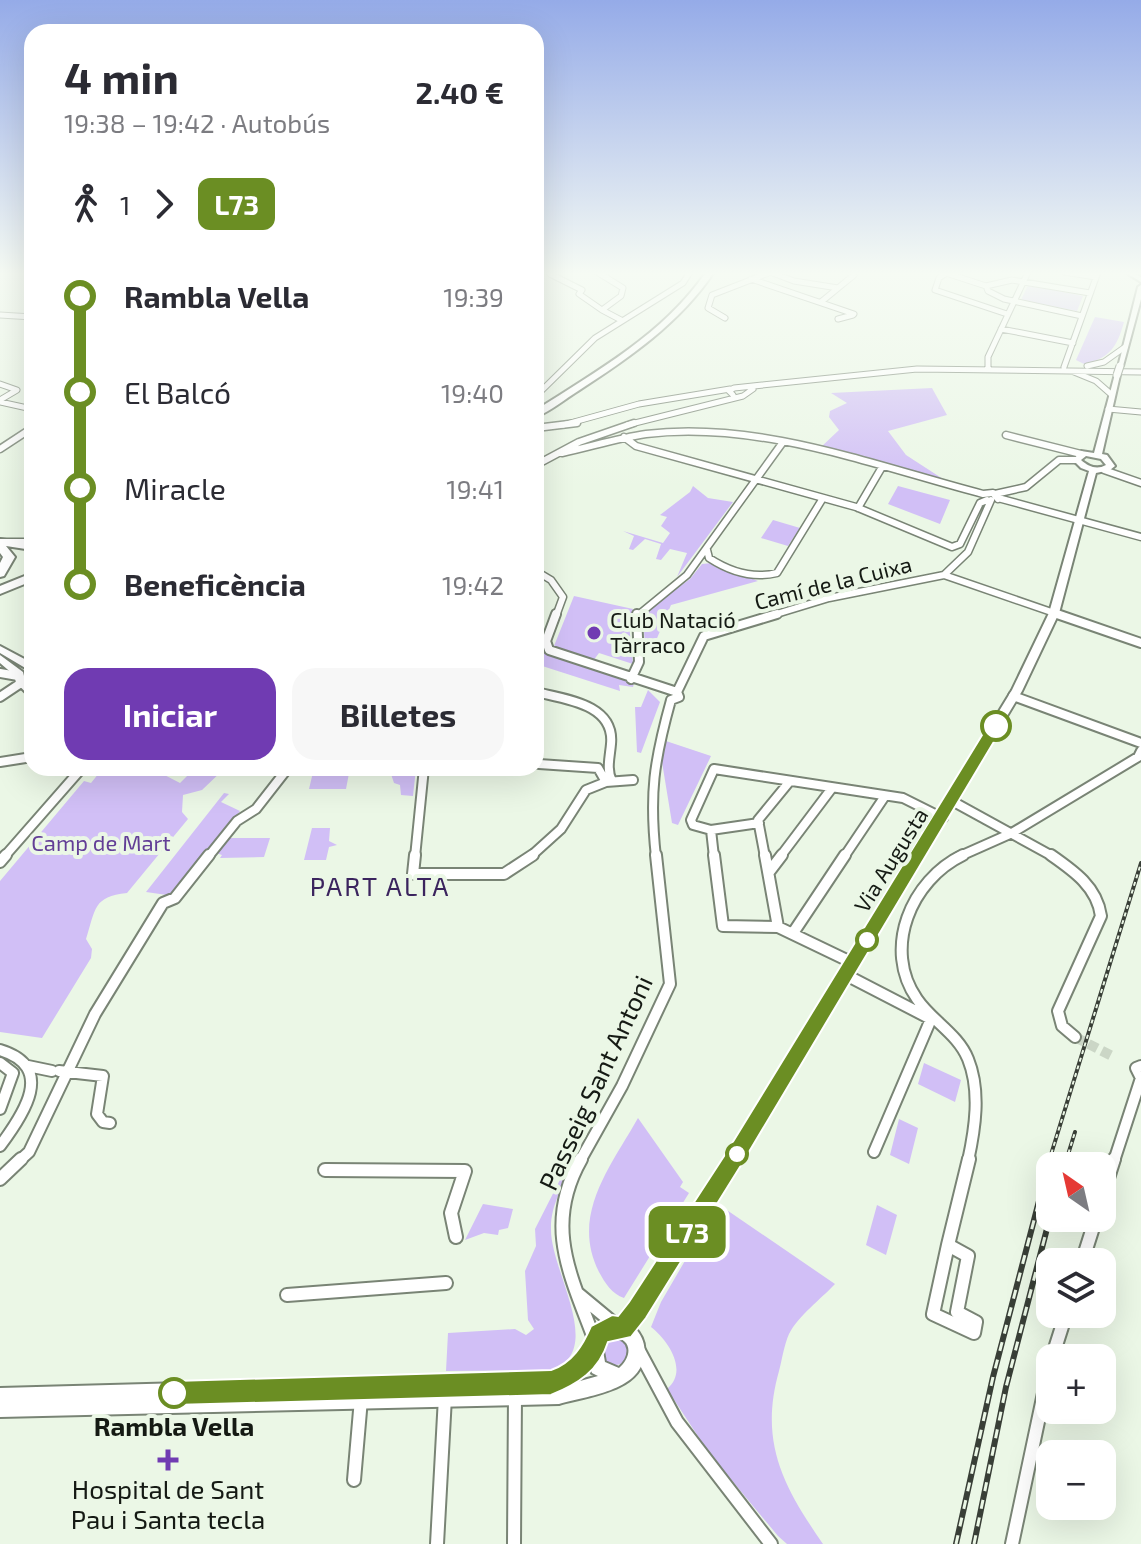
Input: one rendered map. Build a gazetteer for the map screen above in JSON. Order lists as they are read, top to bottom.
{
  "streets": {
    "main road": ["Via Augusta"],
    "street": ["Camí de la Cuixa", "Passeig Sant Antoni"]
  },
  "crossings": [
    ["Camí de la Cuixa", "Passeig Sant Antoni"],
    ["Via Augusta", "Passeig Sant Antoni"]
  ],
  "districts": ["PART ALTA"],
  "parks": ["Camp de Mart"],
  "places": {
    "other": ["Club Natació Tàrraco", "Rambla Vella"],
    "health": ["Hospital de Sant Pau i Santa tecla"]
  },
  "lines": ["bus line L73"],
  "north": "top left",
  "page": {
    "on_map": "L73",
    "heading": ["4 min", "19:38 – 19:42 · Autobús", "2.40 €"],
    "legs": ["1", "L73"],
    "list": [
      {
        "name": "Rambla Vella",
        "value": "19:39"
      },
      {
        "name": "El Balcó",
        "value": "19:40"
      },
      {
        "name": "Miracle",
        "value": "19:41"
      },
      {
        "name": "Beneficència",
        "value": "19:42"
      }
    ],
    "buttons": ["Iniciar", "Billetes"],
    "map_buttons": ["+", "−"]
  }
}
